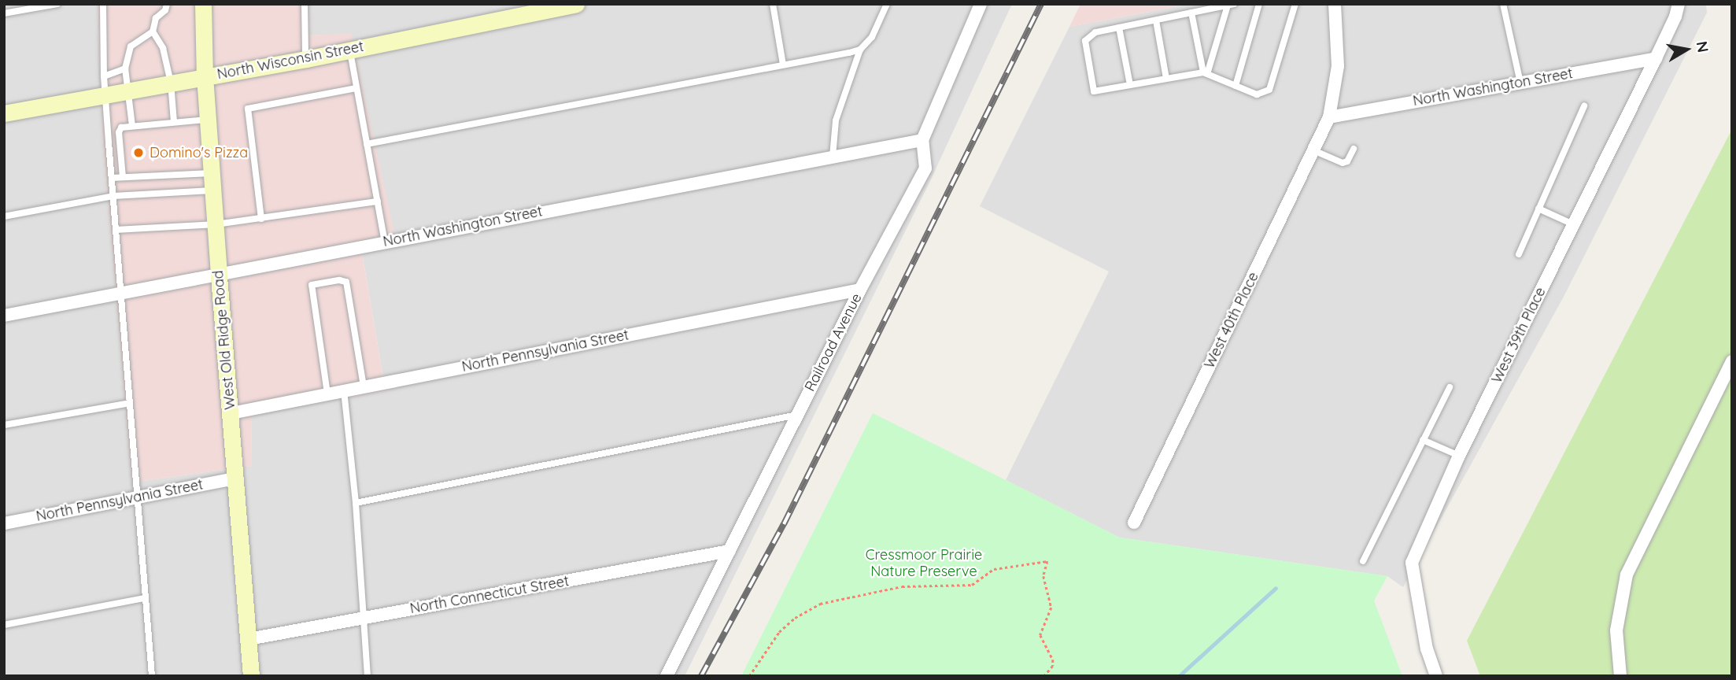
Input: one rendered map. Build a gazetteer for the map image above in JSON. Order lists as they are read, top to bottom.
{
  "streets": {
    "street": [
      "North Wisconsin Street",
      "North Washington Street",
      "West 40th Place",
      "West 39th Place",
      "West Old Ridge Road",
      "Railroad Avenue",
      "North Pennsylvania Street",
      "North Connecticut Street"
    ]
  },
  "crossings": [
    ["North Wisconsin Street", "West Old Ridge Road"],
    ["North Washington Street", "West 40th Place"],
    ["North Washington Street", "West 39th Place"],
    ["North Washington Street", "West Old Ridge Road"],
    ["North Washington Street", "Railroad Avenue"],
    ["West Old Ridge Road", "North Pennsylvania Street"],
    ["West Old Ridge Road", "North Connecticut Street"],
    ["Railroad Avenue", "North Pennsylvania Street"],
    ["Railroad Avenue", "North Connecticut Street"]
  ],
  "parks": ["Cressmoor Prairie Nature Preserve"],
  "places": ["Domino's Pizza"],
  "north": "right"
}
